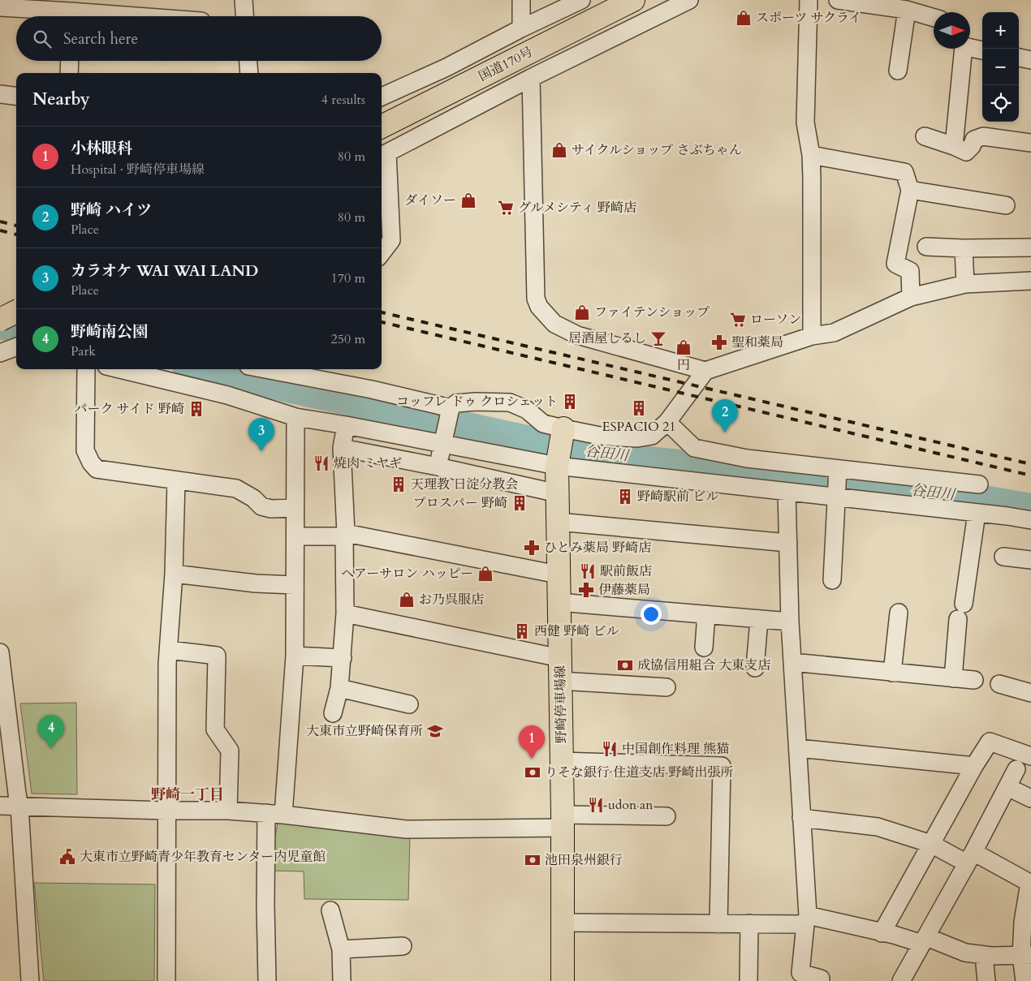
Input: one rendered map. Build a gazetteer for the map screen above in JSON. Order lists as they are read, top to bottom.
{
  "streets": {
    "main road": ["国道170号", "野崎停車場線"]
  },
  "districts": ["野崎一丁目"],
  "water": ["谷田川"],
  "places": {
    "shop": [
      "スポーツ サクライ",
      "サイクルショップ さぶちゃん",
      "ダイソー",
      "ファイテンショップ",
      "円",
      "ヘアーサロン ハッピー",
      "お乃呉服店"
    ],
    "supermarket": ["グルメシティ 野崎店", "ローソン"],
    "bar": ["居酒屋しるし"],
    "pharmacy": ["聖和薬局", "ひとみ薬局 野崎店", "伊藤薬局"],
    "building": [
      "コッフレ ドゥ クロシェット",
      "ESPACIO 21",
      "パーク サイド 野崎",
      "天理教 日淀分教会",
      "野崎駅前 ビル",
      "プロスパー 野崎",
      "西健 野崎 ビル"
    ],
    "restaurant": [
      "焼肉 ミヤギ",
      "駅前飯店",
      "中国創作料理 熊猫",
      "udon an"
    ],
    "bank": ["成協信用組合 大東支店", "りそな銀行 住道支店 野崎出張所", "池田泉州銀行"],
    "school or university": ["大東市立野崎保育所"],
    "public building": ["大東市立野崎青少年教育センター内児童館"]
  },
  "north": "right",
  "page": {
    "map_buttons": ["+", "−"],
    "search": "Search here",
    "heading": ["Nearby", "4 results"],
    "list": [
      {
        "mark": "1",
        "name": "小林眼科",
        "note": "Hospital · 野崎停車場線",
        "value": "80 m"
      },
      {
        "mark": "2",
        "name": "野崎 ハイツ",
        "note": "Place",
        "value": "80 m"
      },
      {
        "mark": "3",
        "name": "カラオケ WAI WAI LAND",
        "note": "Place",
        "value": "170 m"
      },
      {
        "mark": "4",
        "name": "野崎南公園",
        "note": "Park",
        "value": "250 m"
      }
    ],
    "pins": [
      "2",
      "3",
      "4",
      "1"
    ]
  }
}
